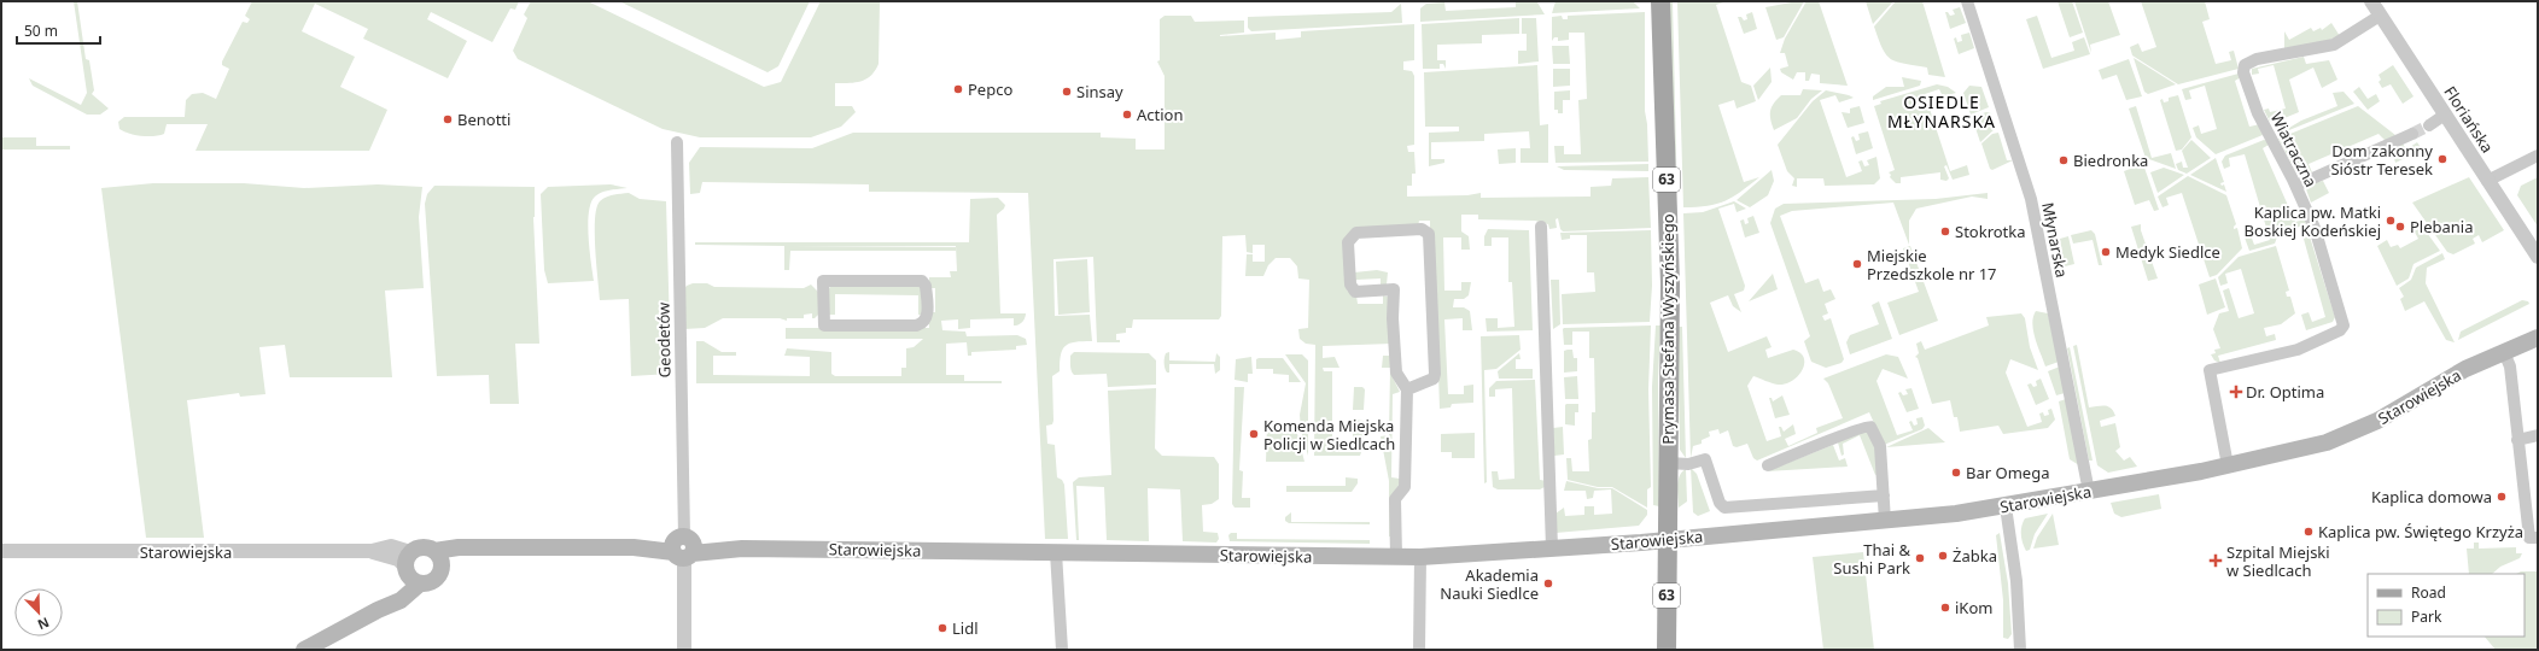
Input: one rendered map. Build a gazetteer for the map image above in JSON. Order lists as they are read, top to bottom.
{
  "streets": {
    "main road": ["63", "Prymasa Stefana Wyszyńskiego", "Starowiejska"],
    "street": [
      "Floriańska",
      "Wiatraczna",
      "Młynarska",
      "Geodetów"
    ]
  },
  "crossings": [
    ["Floriańska", "Wiatraczna"],
    ["Wiatraczna", "Starowiejska"],
    ["63", "Prymasa Stefana Wyszyńskiego"],
    ["63", "Starowiejska"],
    ["Młynarska", "Starowiejska"],
    ["Prymasa Stefana Wyszyńskiego", "Starowiejska"],
    ["Geodetów", "Starowiejska"]
  ],
  "districts": ["OSIEDLE MŁYNARSKA"],
  "places": {
    "other": [
      "Pepco",
      "Sinsay",
      "Action",
      "Benotti",
      "Dom zakonny Sióstr Teresek",
      "Biedronka",
      "Kaplica pw. Matki Boskiej Kodeńskiej",
      "Plebania",
      "Stokrotka",
      "Medyk Siedlce",
      "Miejskie Przedszkole nr 17",
      "Komenda Miejska Policji w Siedlcach",
      "Bar Omega",
      "Kaplica domowa",
      "Kaplica pw. Świętego Krzyża",
      "Żabka",
      "Thai & Sushi Park",
      "Akademia Nauki Siedlce",
      "iKom",
      "Lidl"
    ],
    "health": ["Dr. Optima", "Szpital Miejski w Siedlcach"]
  },
  "legend": ["Road", "Park"],
  "scale_bar": "50 m",
  "north": "bottom right"
}
